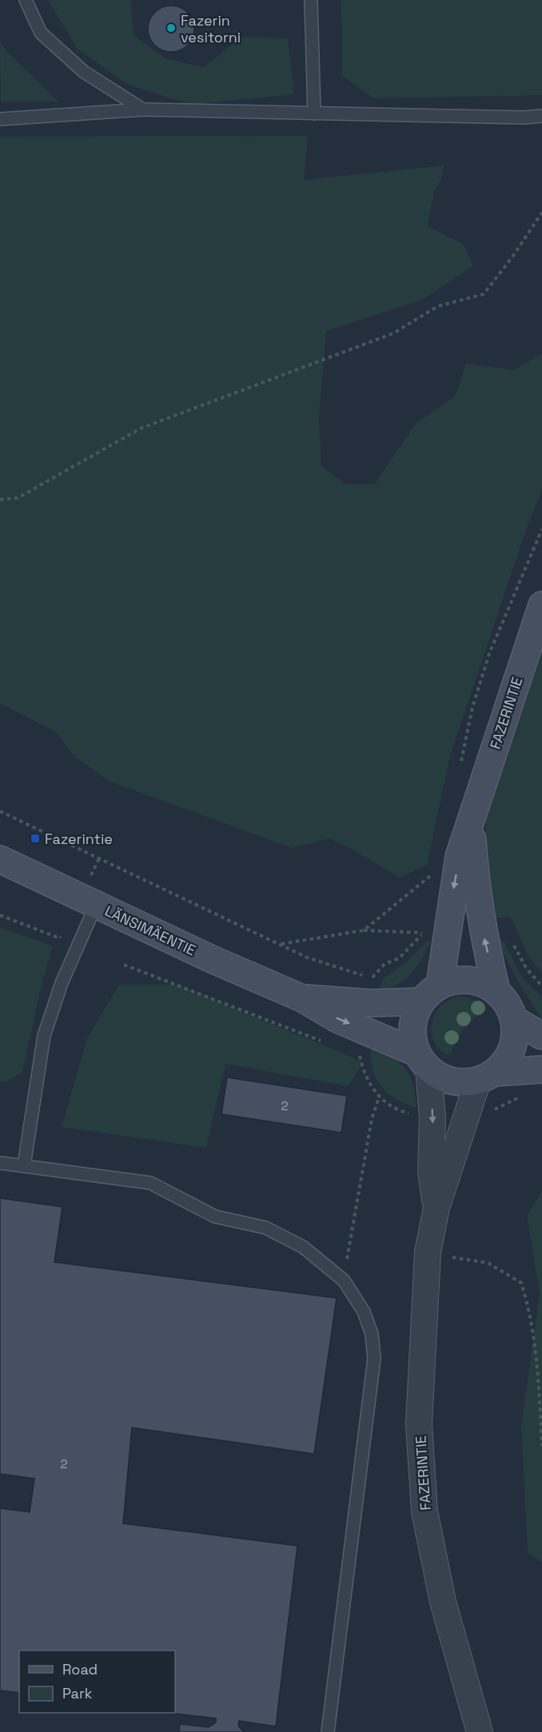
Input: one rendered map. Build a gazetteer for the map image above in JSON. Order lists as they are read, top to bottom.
{
  "streets": {
    "main road": ["FAZERINTIE", "LÄNSIMÄENTIE"]
  },
  "crossings": [
    ["FAZERINTIE", "LÄNSIMÄENTIE"]
  ],
  "places": {
    "other": ["Fazerin vesitorni"],
    "transit": ["Fazerintie"]
  },
  "house_numbers": ["2", "2"],
  "legend": ["Road", "Park"]
}
